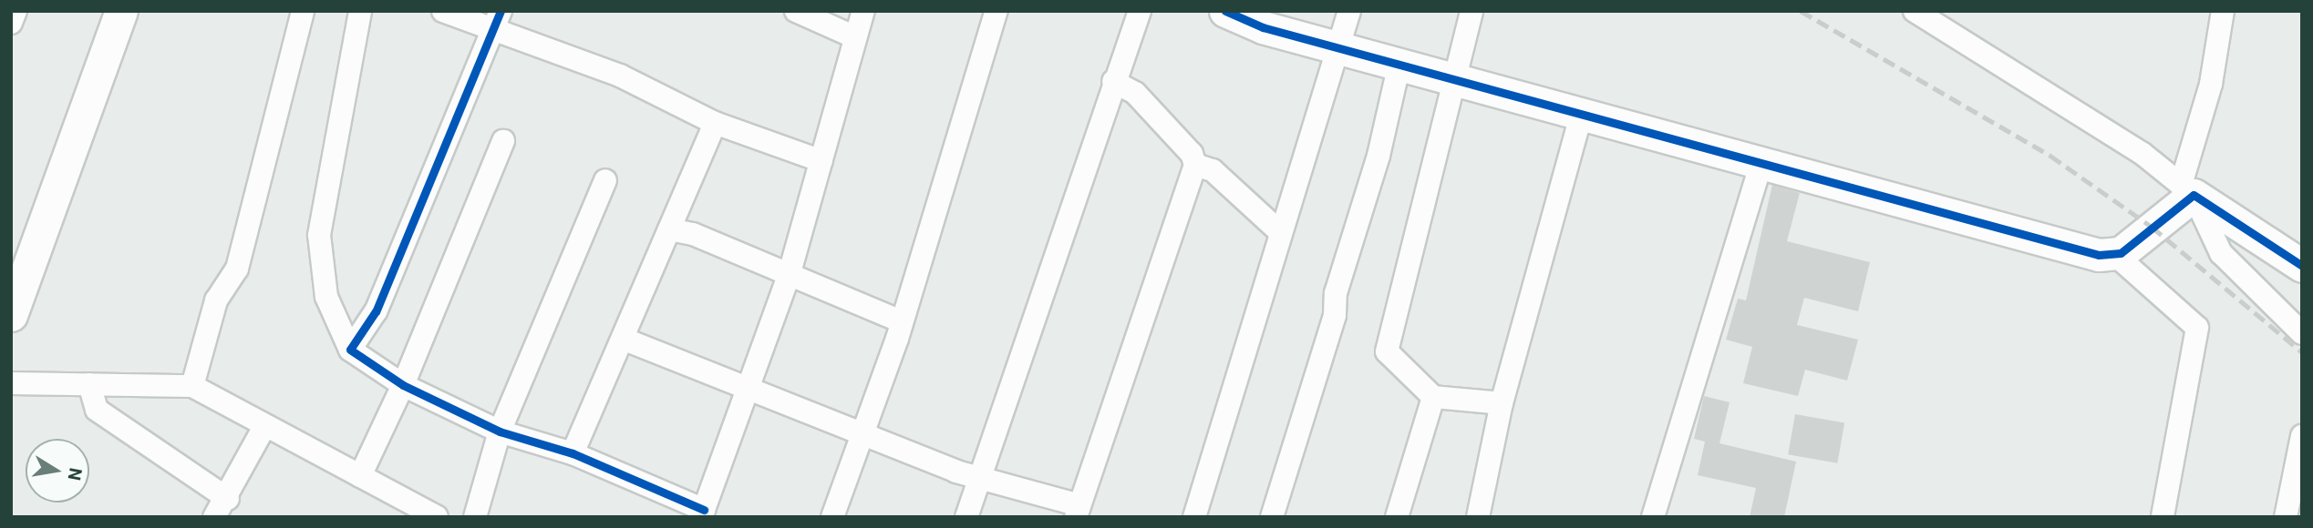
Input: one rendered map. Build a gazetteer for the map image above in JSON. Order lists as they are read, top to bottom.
{
  "north": "right"
}
